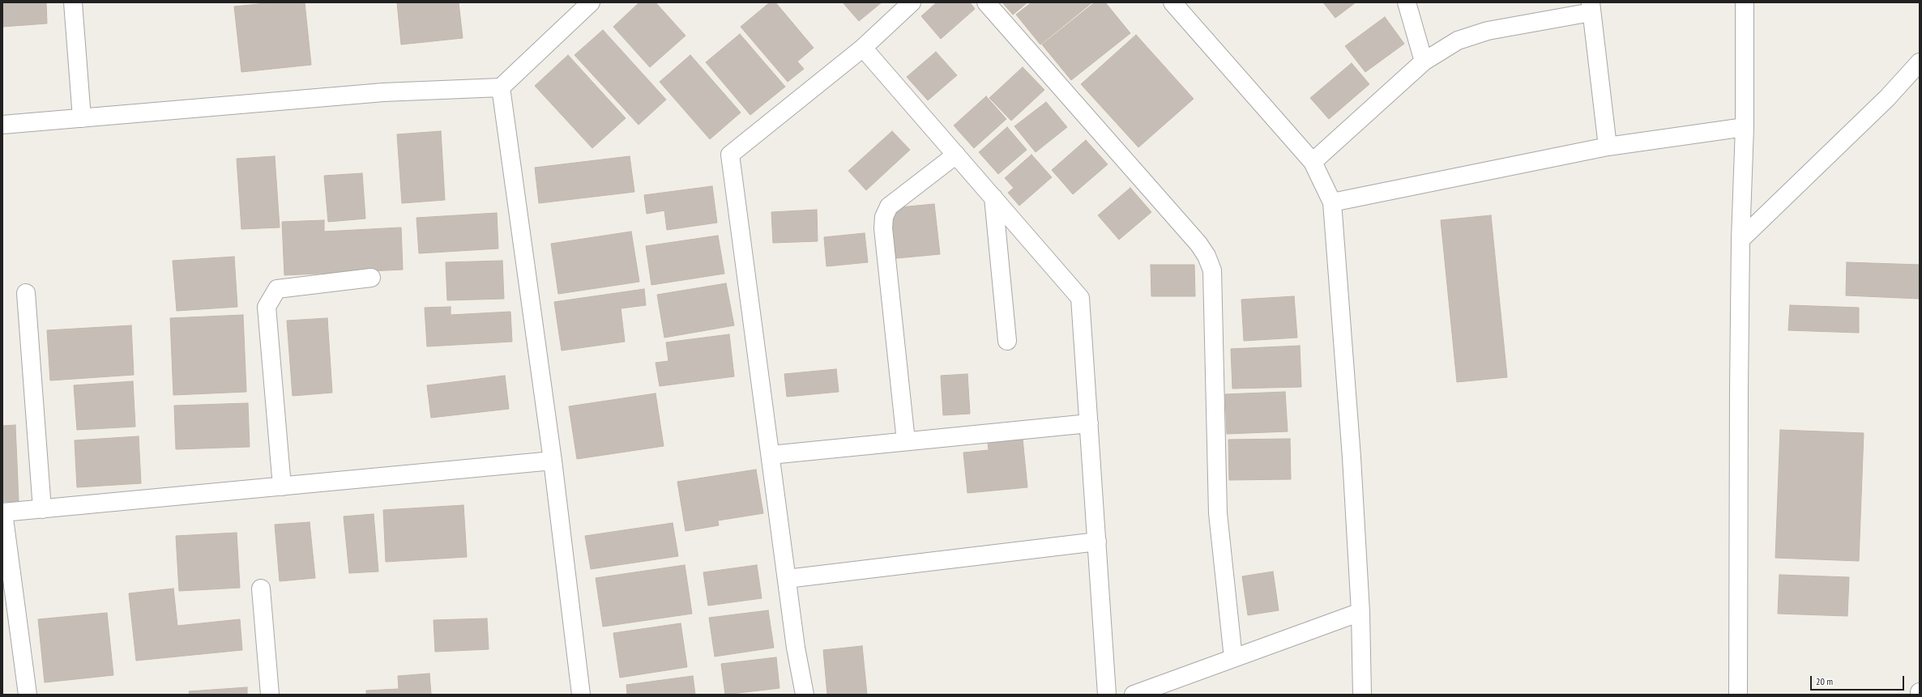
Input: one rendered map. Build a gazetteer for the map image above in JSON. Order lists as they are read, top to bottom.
{
  "scale_bar": "20 m"
}
